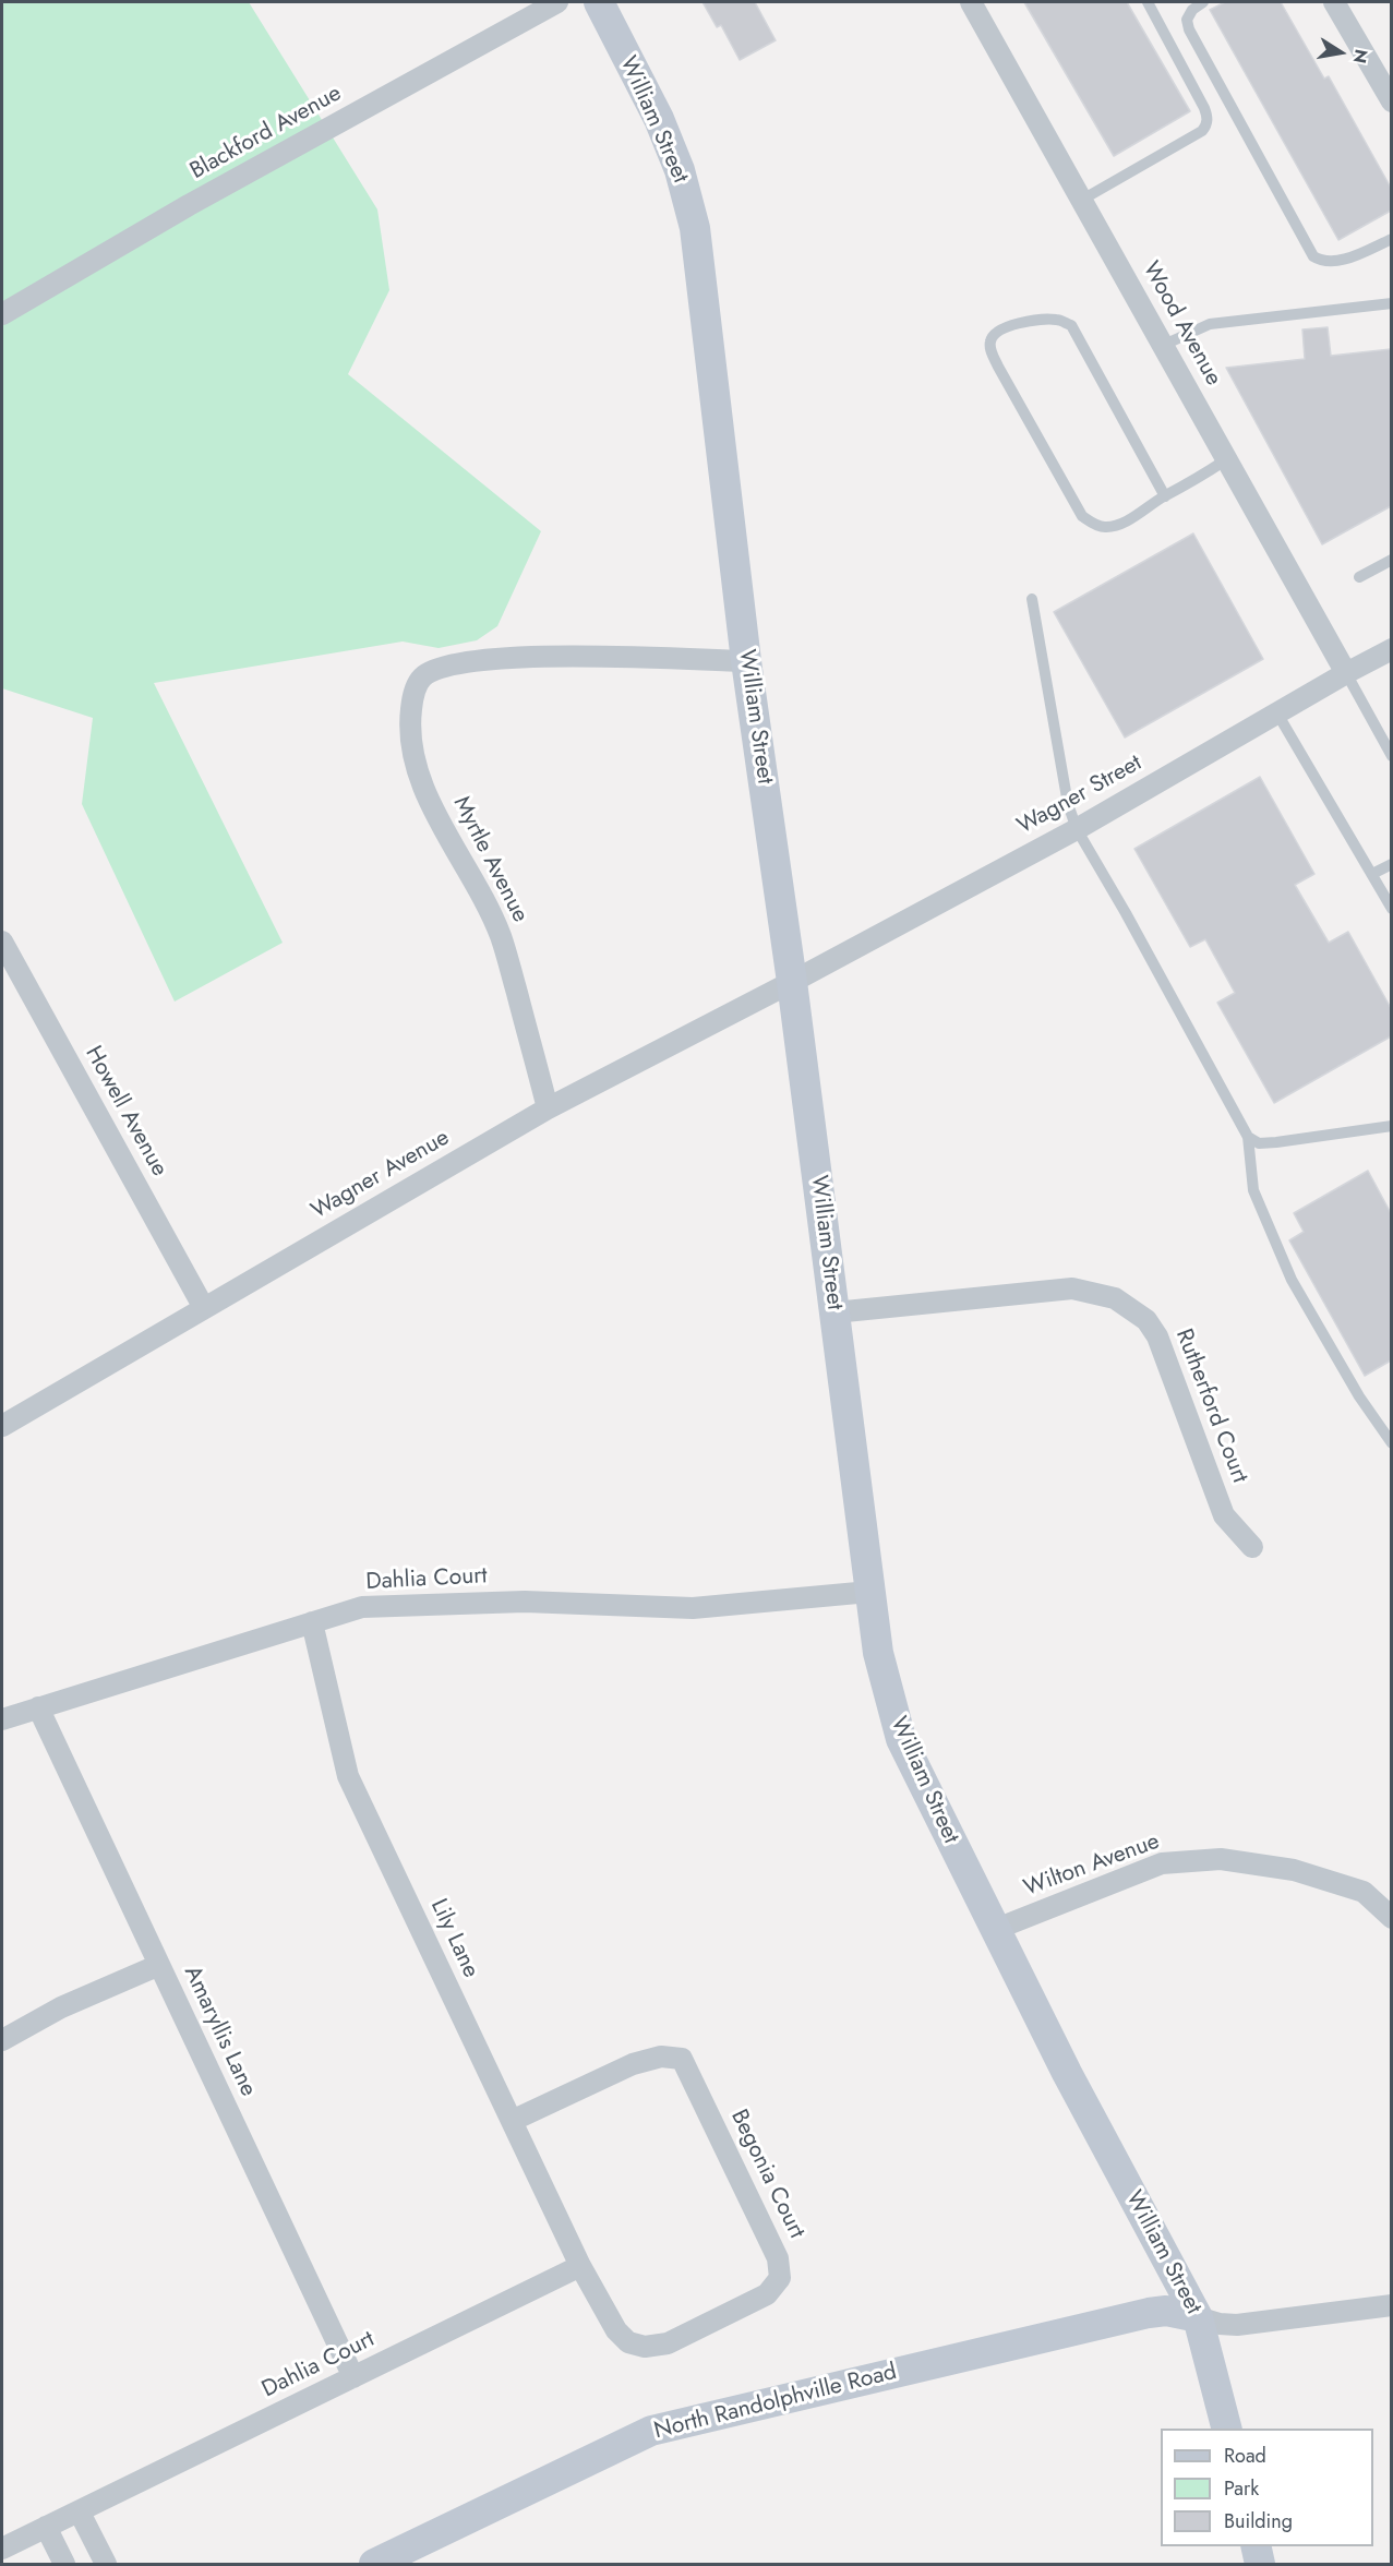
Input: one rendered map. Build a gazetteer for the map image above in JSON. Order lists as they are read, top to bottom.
{
  "streets": {
    "main road": ["William Street", "North Randolphville Road"],
    "street": [
      "Blackford Avenue",
      "Wood Avenue",
      "Wagner Street",
      "Myrtle Avenue",
      "Howell Avenue",
      "Wagner Avenue",
      "Rutherford Court",
      "Dahlia Court",
      "Wilton Avenue",
      "Lily Lane",
      "Amaryllis Lane",
      "Begonia Court"
    ]
  },
  "crossings": [
    ["William Street", "Wagner Street"],
    ["William Street", "Myrtle Avenue"],
    ["William Street", "Wagner Avenue"],
    ["William Street", "Rutherford Court"],
    ["William Street", "Dahlia Court"],
    ["William Street", "Wilton Avenue"],
    ["William Street", "North Randolphville Road"],
    ["Wood Avenue", "Wagner Street"],
    ["Wagner Street", "Wagner Avenue"],
    ["Myrtle Avenue", "Wagner Avenue"],
    ["Howell Avenue", "Wagner Avenue"],
    ["Dahlia Court", "Lily Lane"],
    ["Dahlia Court", "Amaryllis Lane"],
    ["Dahlia Court", "Begonia Court"],
    ["Lily Lane", "Begonia Court"]
  ],
  "legend": ["Road", "Park", "Building"],
  "north": "right"
}
